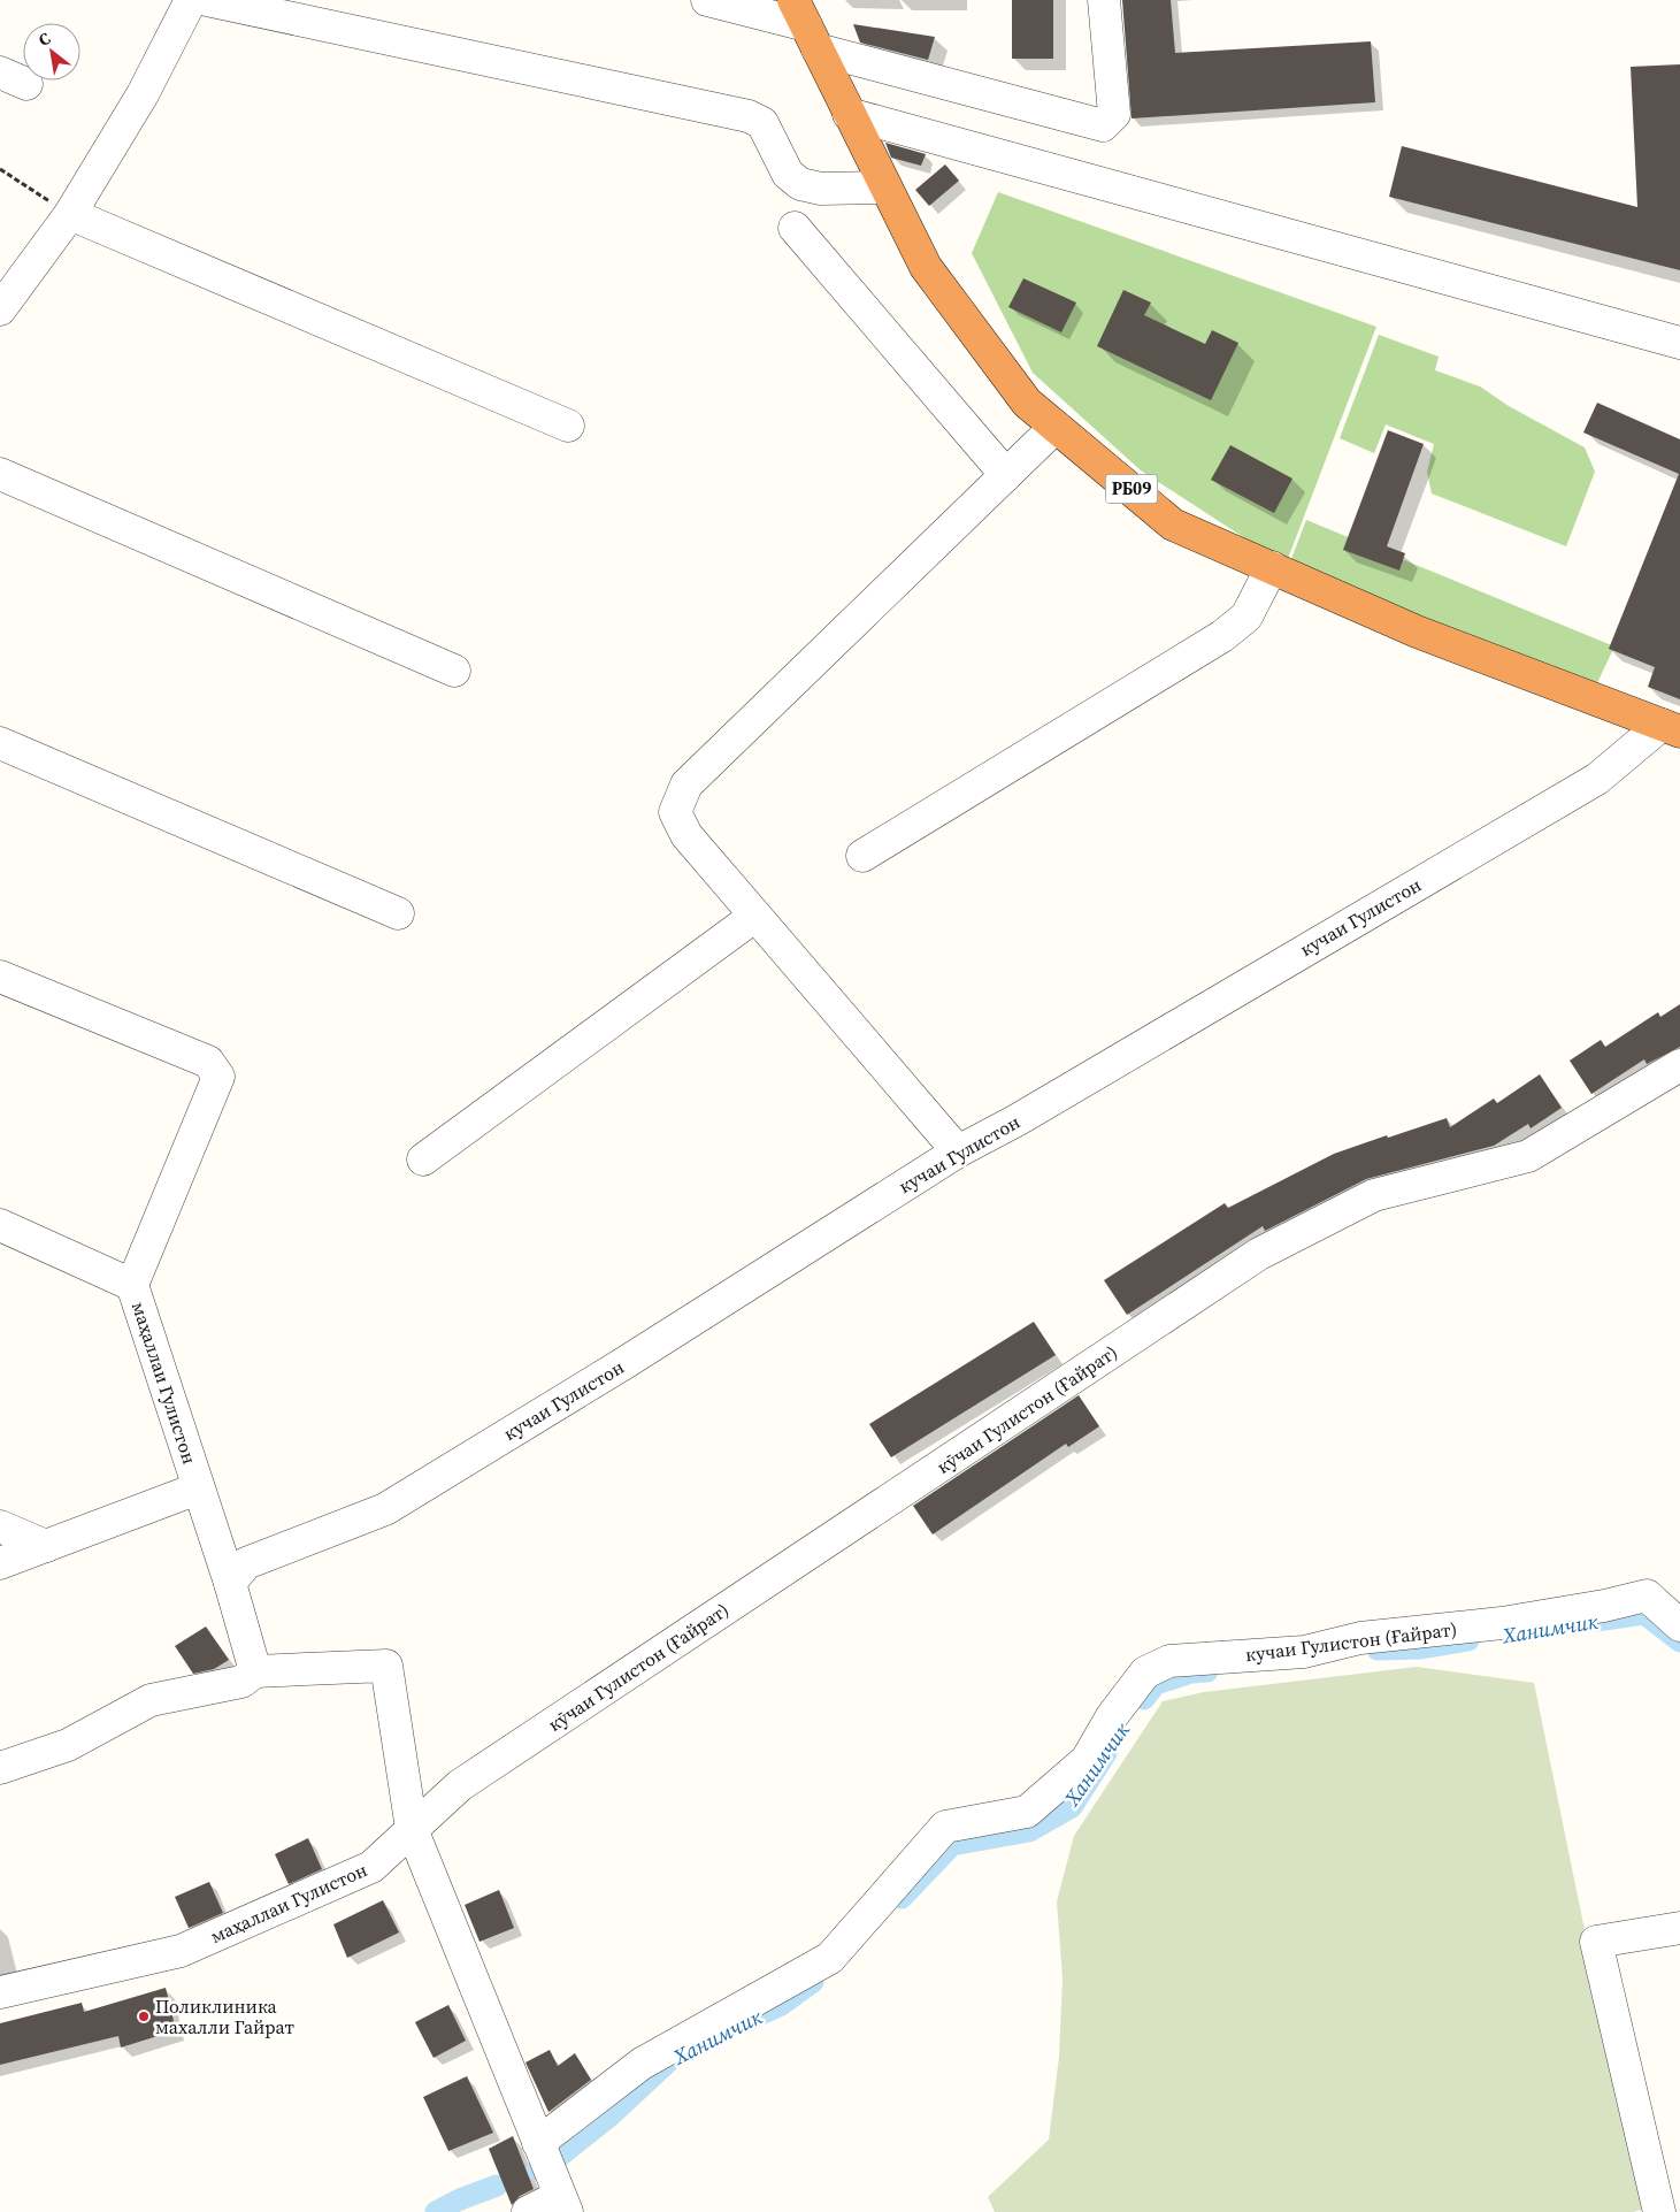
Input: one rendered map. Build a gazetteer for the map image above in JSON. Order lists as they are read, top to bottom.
{
  "streets": {
    "highway": ["РБ09"],
    "street": [
      "кучаи Гулистон",
      "маҳаллаи Гулистон",
      "кӯчаи Гулистон (Ғайрат)",
      "кучаи Гулистон (Ғайрат)"
    ]
  },
  "crossings": [
    ["РБ09", "кучаи Гулистон"],
    ["кучаи Гулистон", "маҳаллаи Гулистон"],
    ["маҳаллаи Гулистон", "кӯчаи Гулистон (Ғайрат)"]
  ],
  "water": ["Ханимчик"],
  "places": ["Поликлиника махалли Гайрат"],
  "north": "top left"
}
